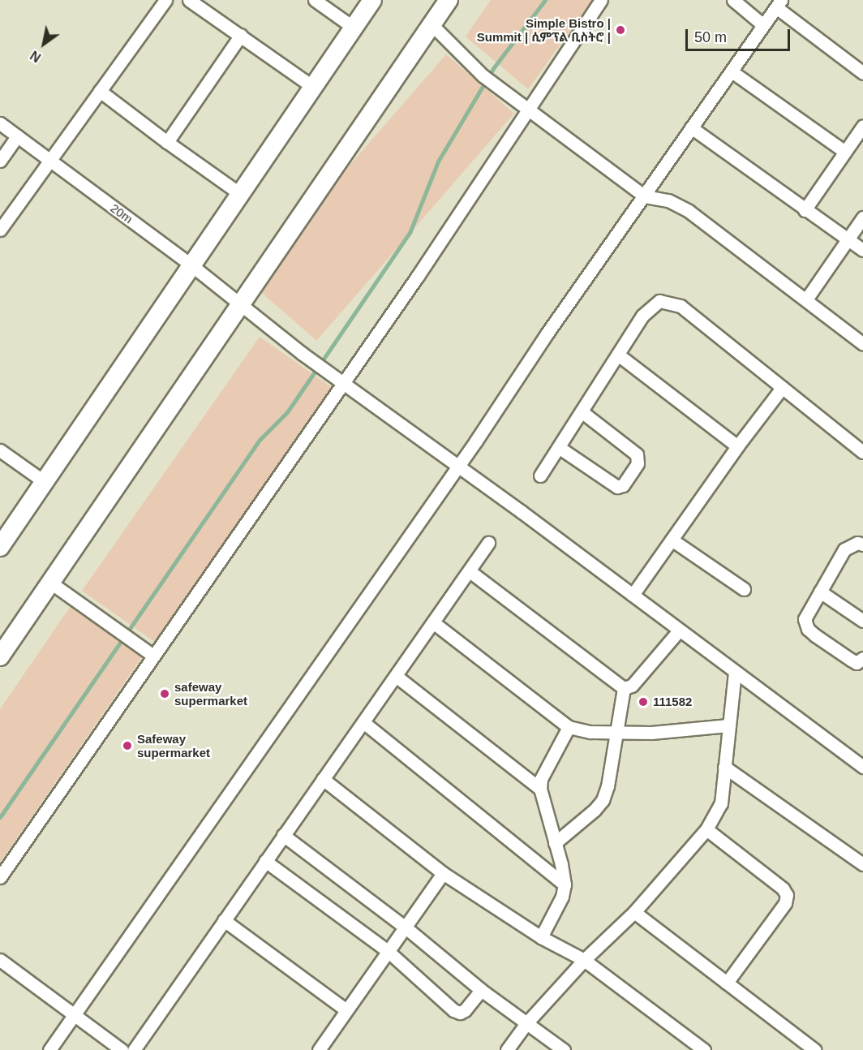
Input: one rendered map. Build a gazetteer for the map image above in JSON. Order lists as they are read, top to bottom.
{
  "streets": {
    "street": ["20m"]
  },
  "places": [
    "Simple Bistro | Summit | ሲምፕል ቢስትሮ |",
    "safeway supermarket",
    "111582",
    "Safeway supermarket"
  ],
  "scale_bar": "50 m",
  "north": "bottom left"
}
